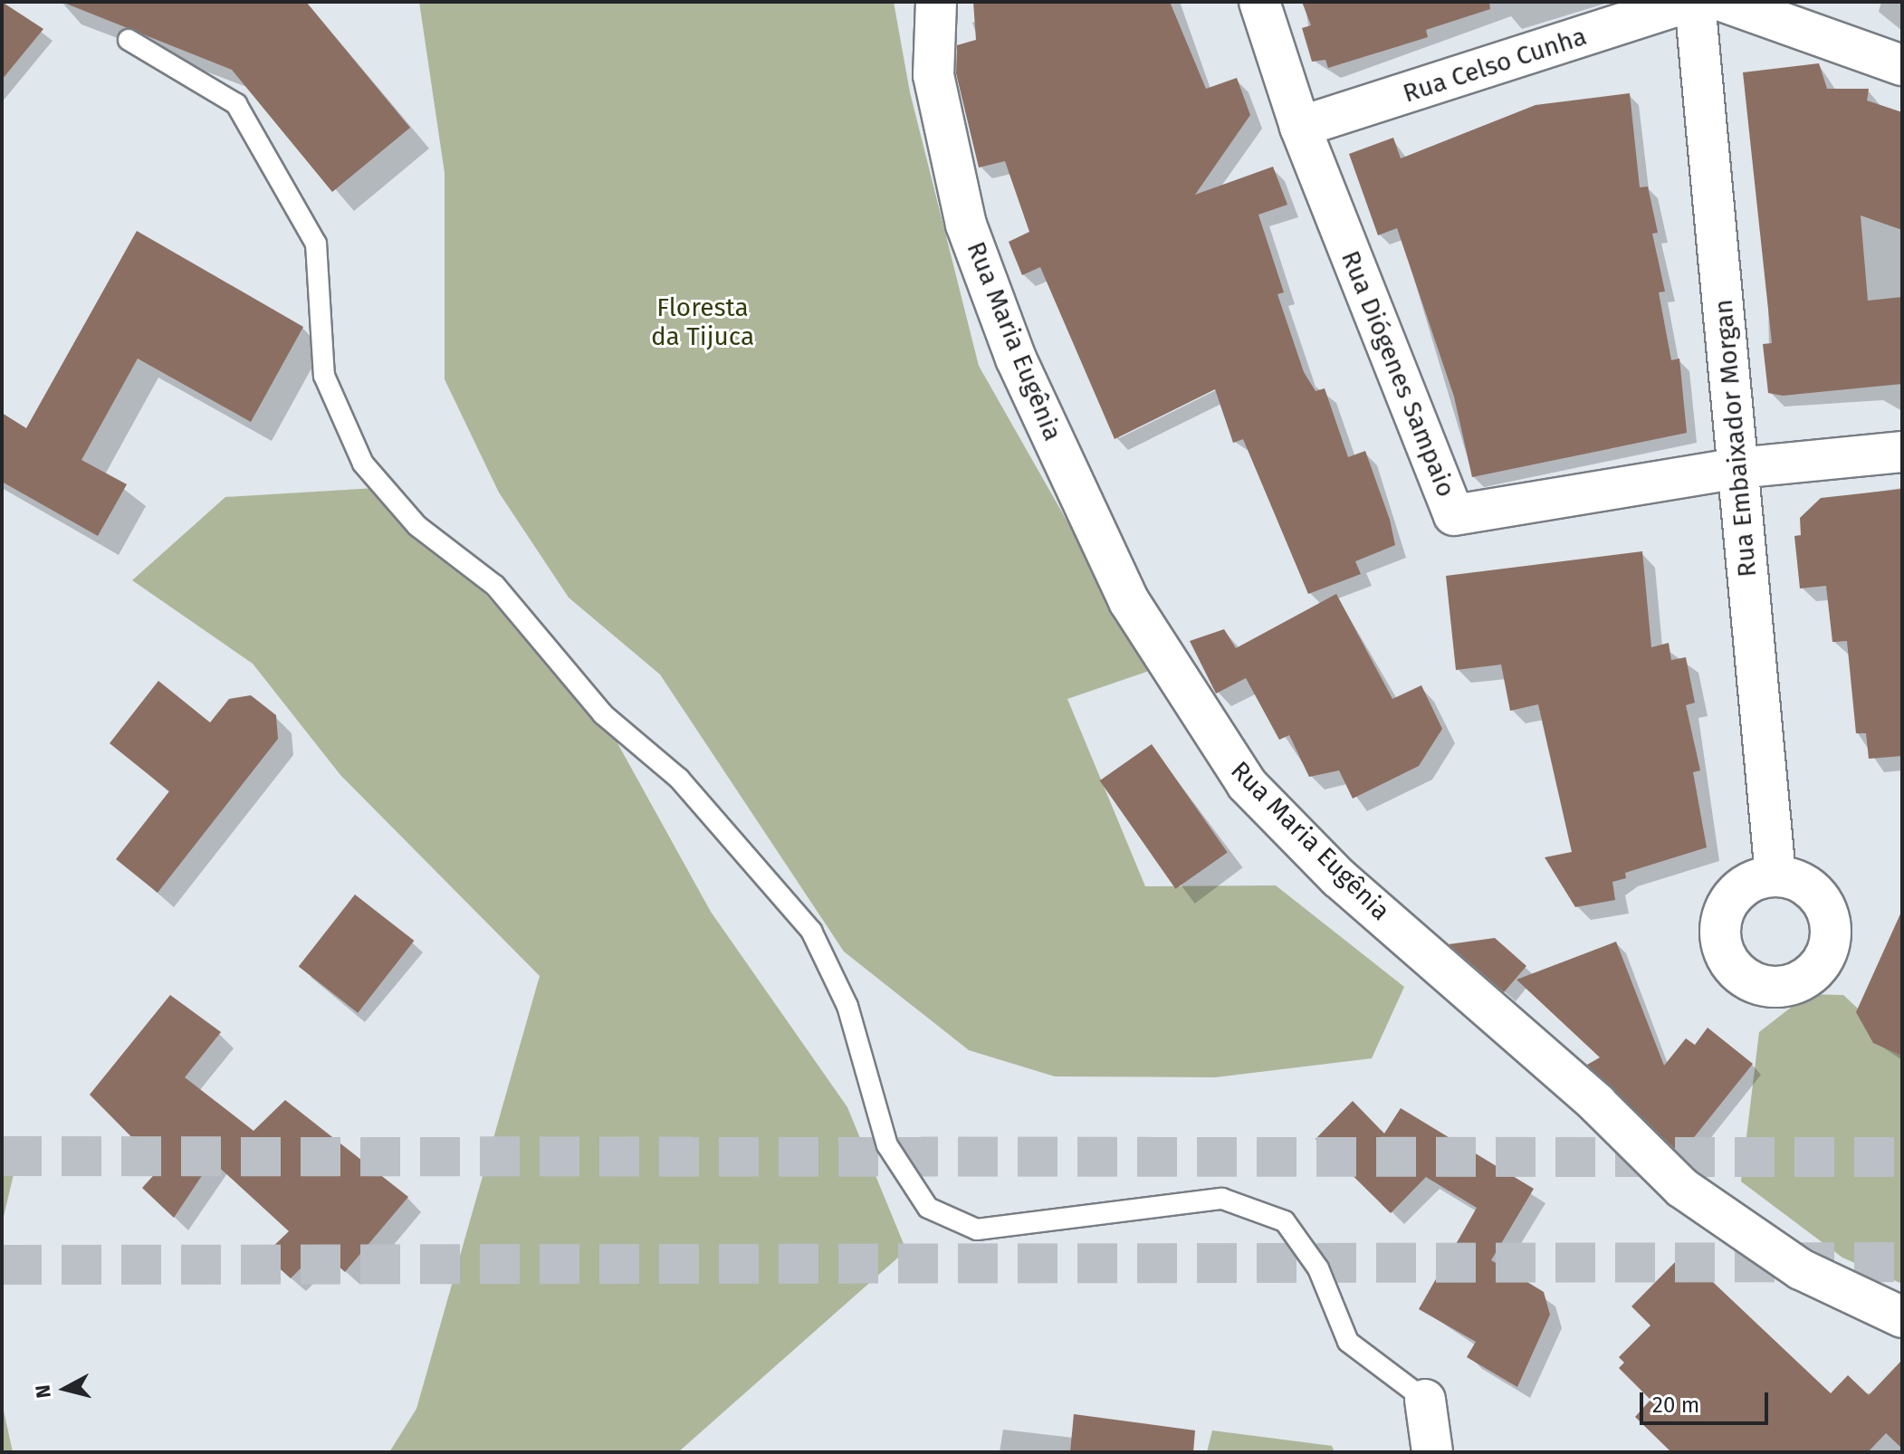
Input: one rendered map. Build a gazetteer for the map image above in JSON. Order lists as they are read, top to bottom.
{
  "streets": {
    "street": [
      "Rua Celso Cunha",
      "Rua Maria Eugênia",
      "Rua Diógenes Sampaio",
      "Rua Embaixador Morgan"
    ]
  },
  "crossings": [
    ["Rua Celso Cunha", "Rua Diógenes Sampaio"],
    ["Rua Celso Cunha", "Rua Embaixador Morgan"],
    ["Rua Diógenes Sampaio", "Rua Embaixador Morgan"]
  ],
  "parks": ["Floresta da Tijuca"],
  "scale_bar": "20 m",
  "north": "left"
}
